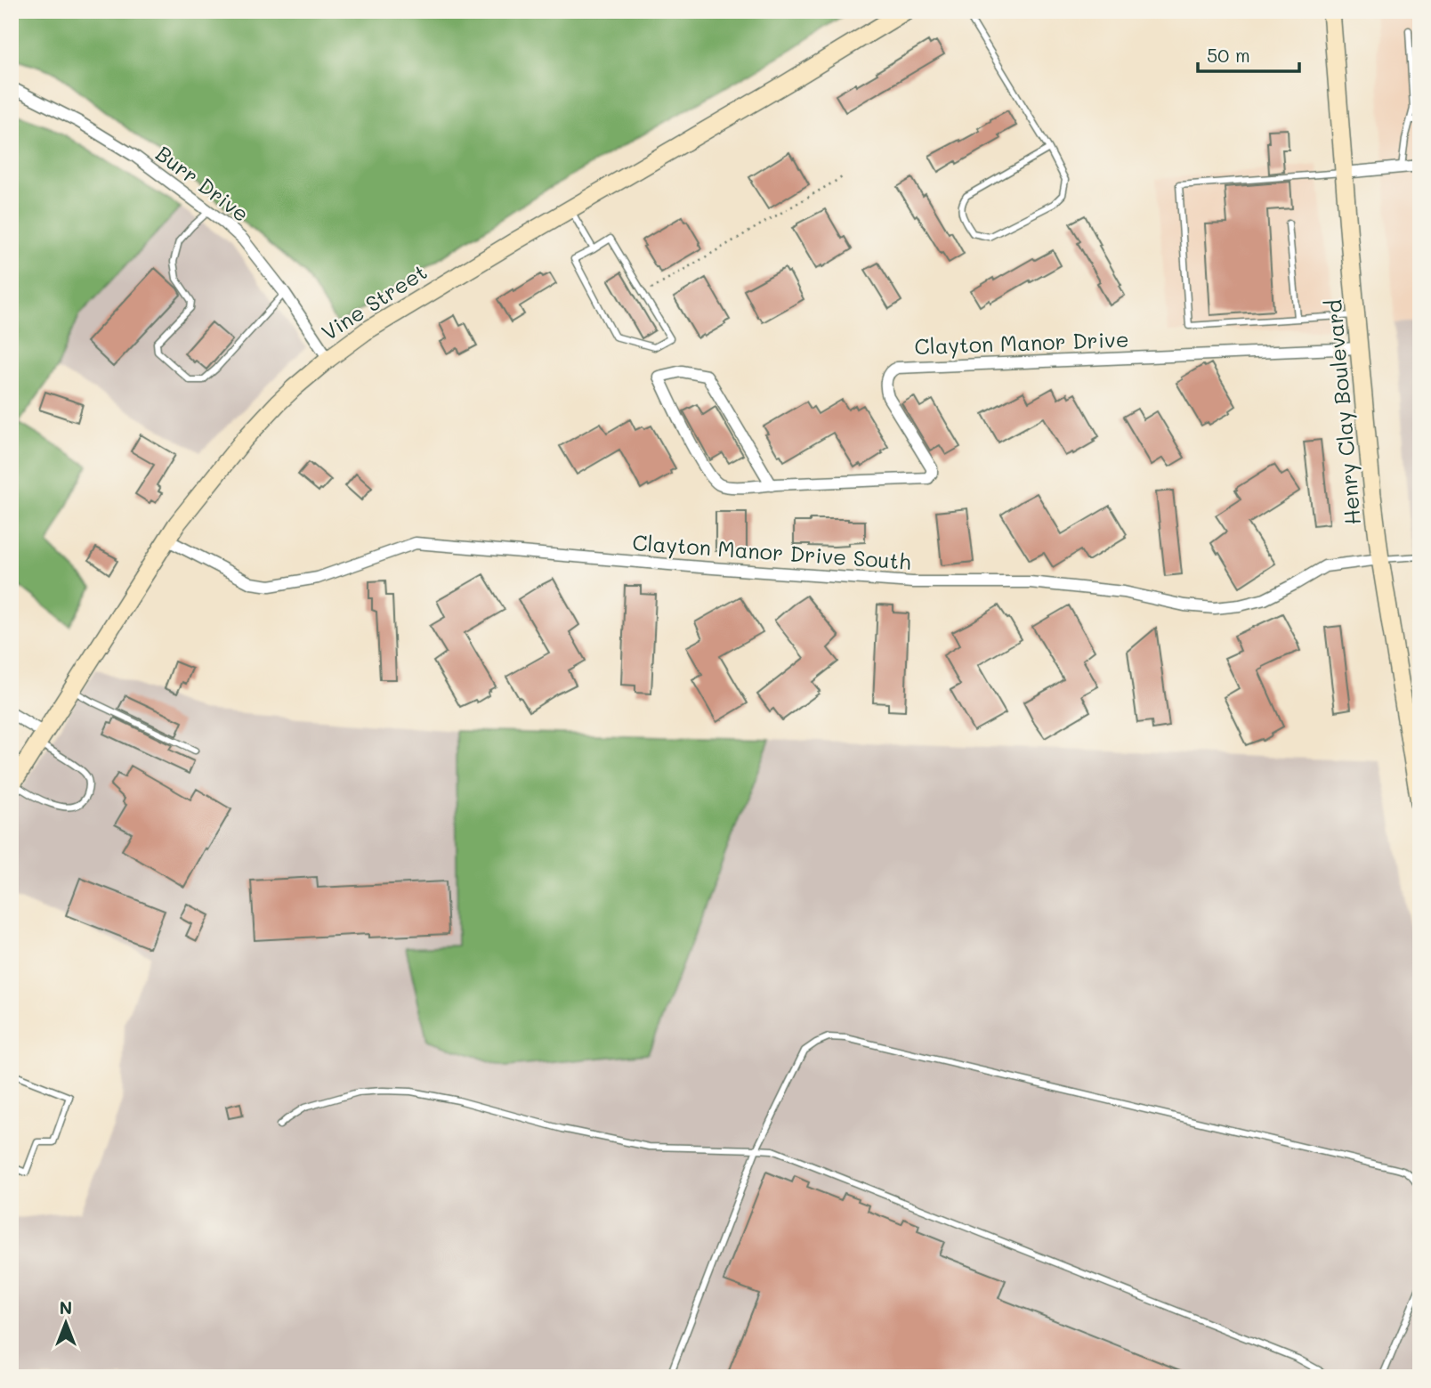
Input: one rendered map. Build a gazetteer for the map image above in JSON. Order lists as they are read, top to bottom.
{
  "streets": {
    "street": [
      "Burr Drive",
      "Vine Street",
      "Clayton Manor Drive",
      "Henry Clay Boulevard",
      "Clayton Manor Drive South"
    ]
  },
  "crossings": [
    ["Burr Drive", "Vine Street"],
    ["Vine Street", "Clayton Manor Drive South"],
    ["Clayton Manor Drive", "Henry Clay Boulevard"],
    ["Henry Clay Boulevard", "Clayton Manor Drive South"]
  ],
  "scale_bar": "50 m",
  "north": "top"
}
